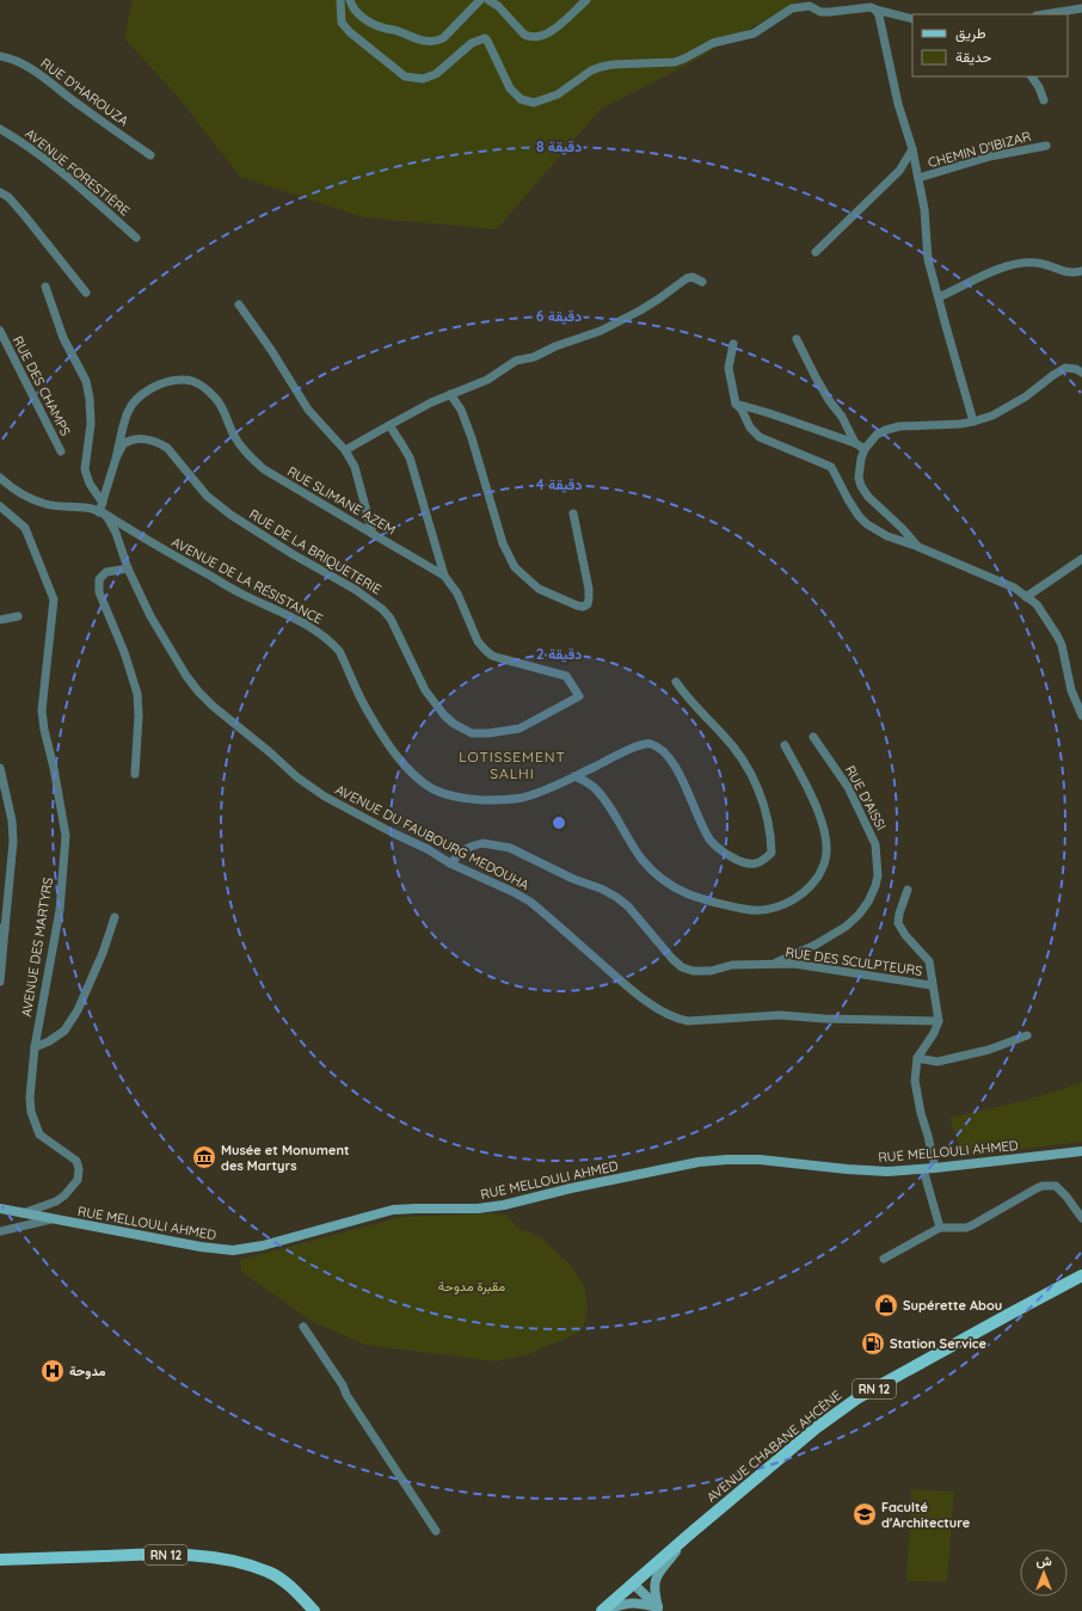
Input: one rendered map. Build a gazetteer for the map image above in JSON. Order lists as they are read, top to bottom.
{
  "streets": {
    "main road": ["RN 12", "AVENUE CHABANE AHCÈNE"],
    "street": [
      "RUE D'HAROUZA",
      "CHEMIN D'IBIZAR",
      "AVENUE FORESTIÈRE",
      "RUE DES CHAMPS",
      "RUE SLIMANE AZEM",
      "RUE DE LA BRIQUETERIE",
      "AVENUE DE LA RÉSISTANCE",
      "RUE D'AISSI",
      "AVENUE DU FAUBOURG MEDOUHA",
      "AVENUE DES MARTYRS",
      "RUE DES SCULPTEURS",
      "RUE MELLOULI AHMED"
    ]
  },
  "crossings": [
    ["RUE SLIMANE AZEM", "RUE DE LA BRIQUETERIE"],
    ["RUE DE LA BRIQUETERIE", "AVENUE DE LA RÉSISTANCE"],
    ["RUE DE LA BRIQUETERIE", "AVENUE DU FAUBOURG MEDOUHA"],
    ["AVENUE DE LA RÉSISTANCE", "AVENUE DU FAUBOURG MEDOUHA"],
    ["RUE D'AISSI", "RUE DES SCULPTEURS"],
    ["AVENUE DU FAUBOURG MEDOUHA", "RUE DES SCULPTEURS"],
    ["AVENUE DES MARTYRS", "RUE MELLOULI AHMED"],
    ["RN 12", "AVENUE CHABANE AHCÈNE"]
  ],
  "districts": ["LOTISSEMENT SALHI"],
  "parks": ["مقبرة مدوحة"],
  "places": {
    "museum": ["Musée et Monument des Martyrs"],
    "shop": ["Supérette Abou"],
    "fuel station": ["Station Service"],
    "hospital": ["مدوحة"],
    "school or university": ["Faculté d'Architecture"]
  },
  "legend": ["طريق", "حديقة"],
  "north": "top",
  "rings": [
    "8 دقيقة",
    "6 دقيقة",
    "4 دقيقة",
    "2 دقيقة"
  ]
}
